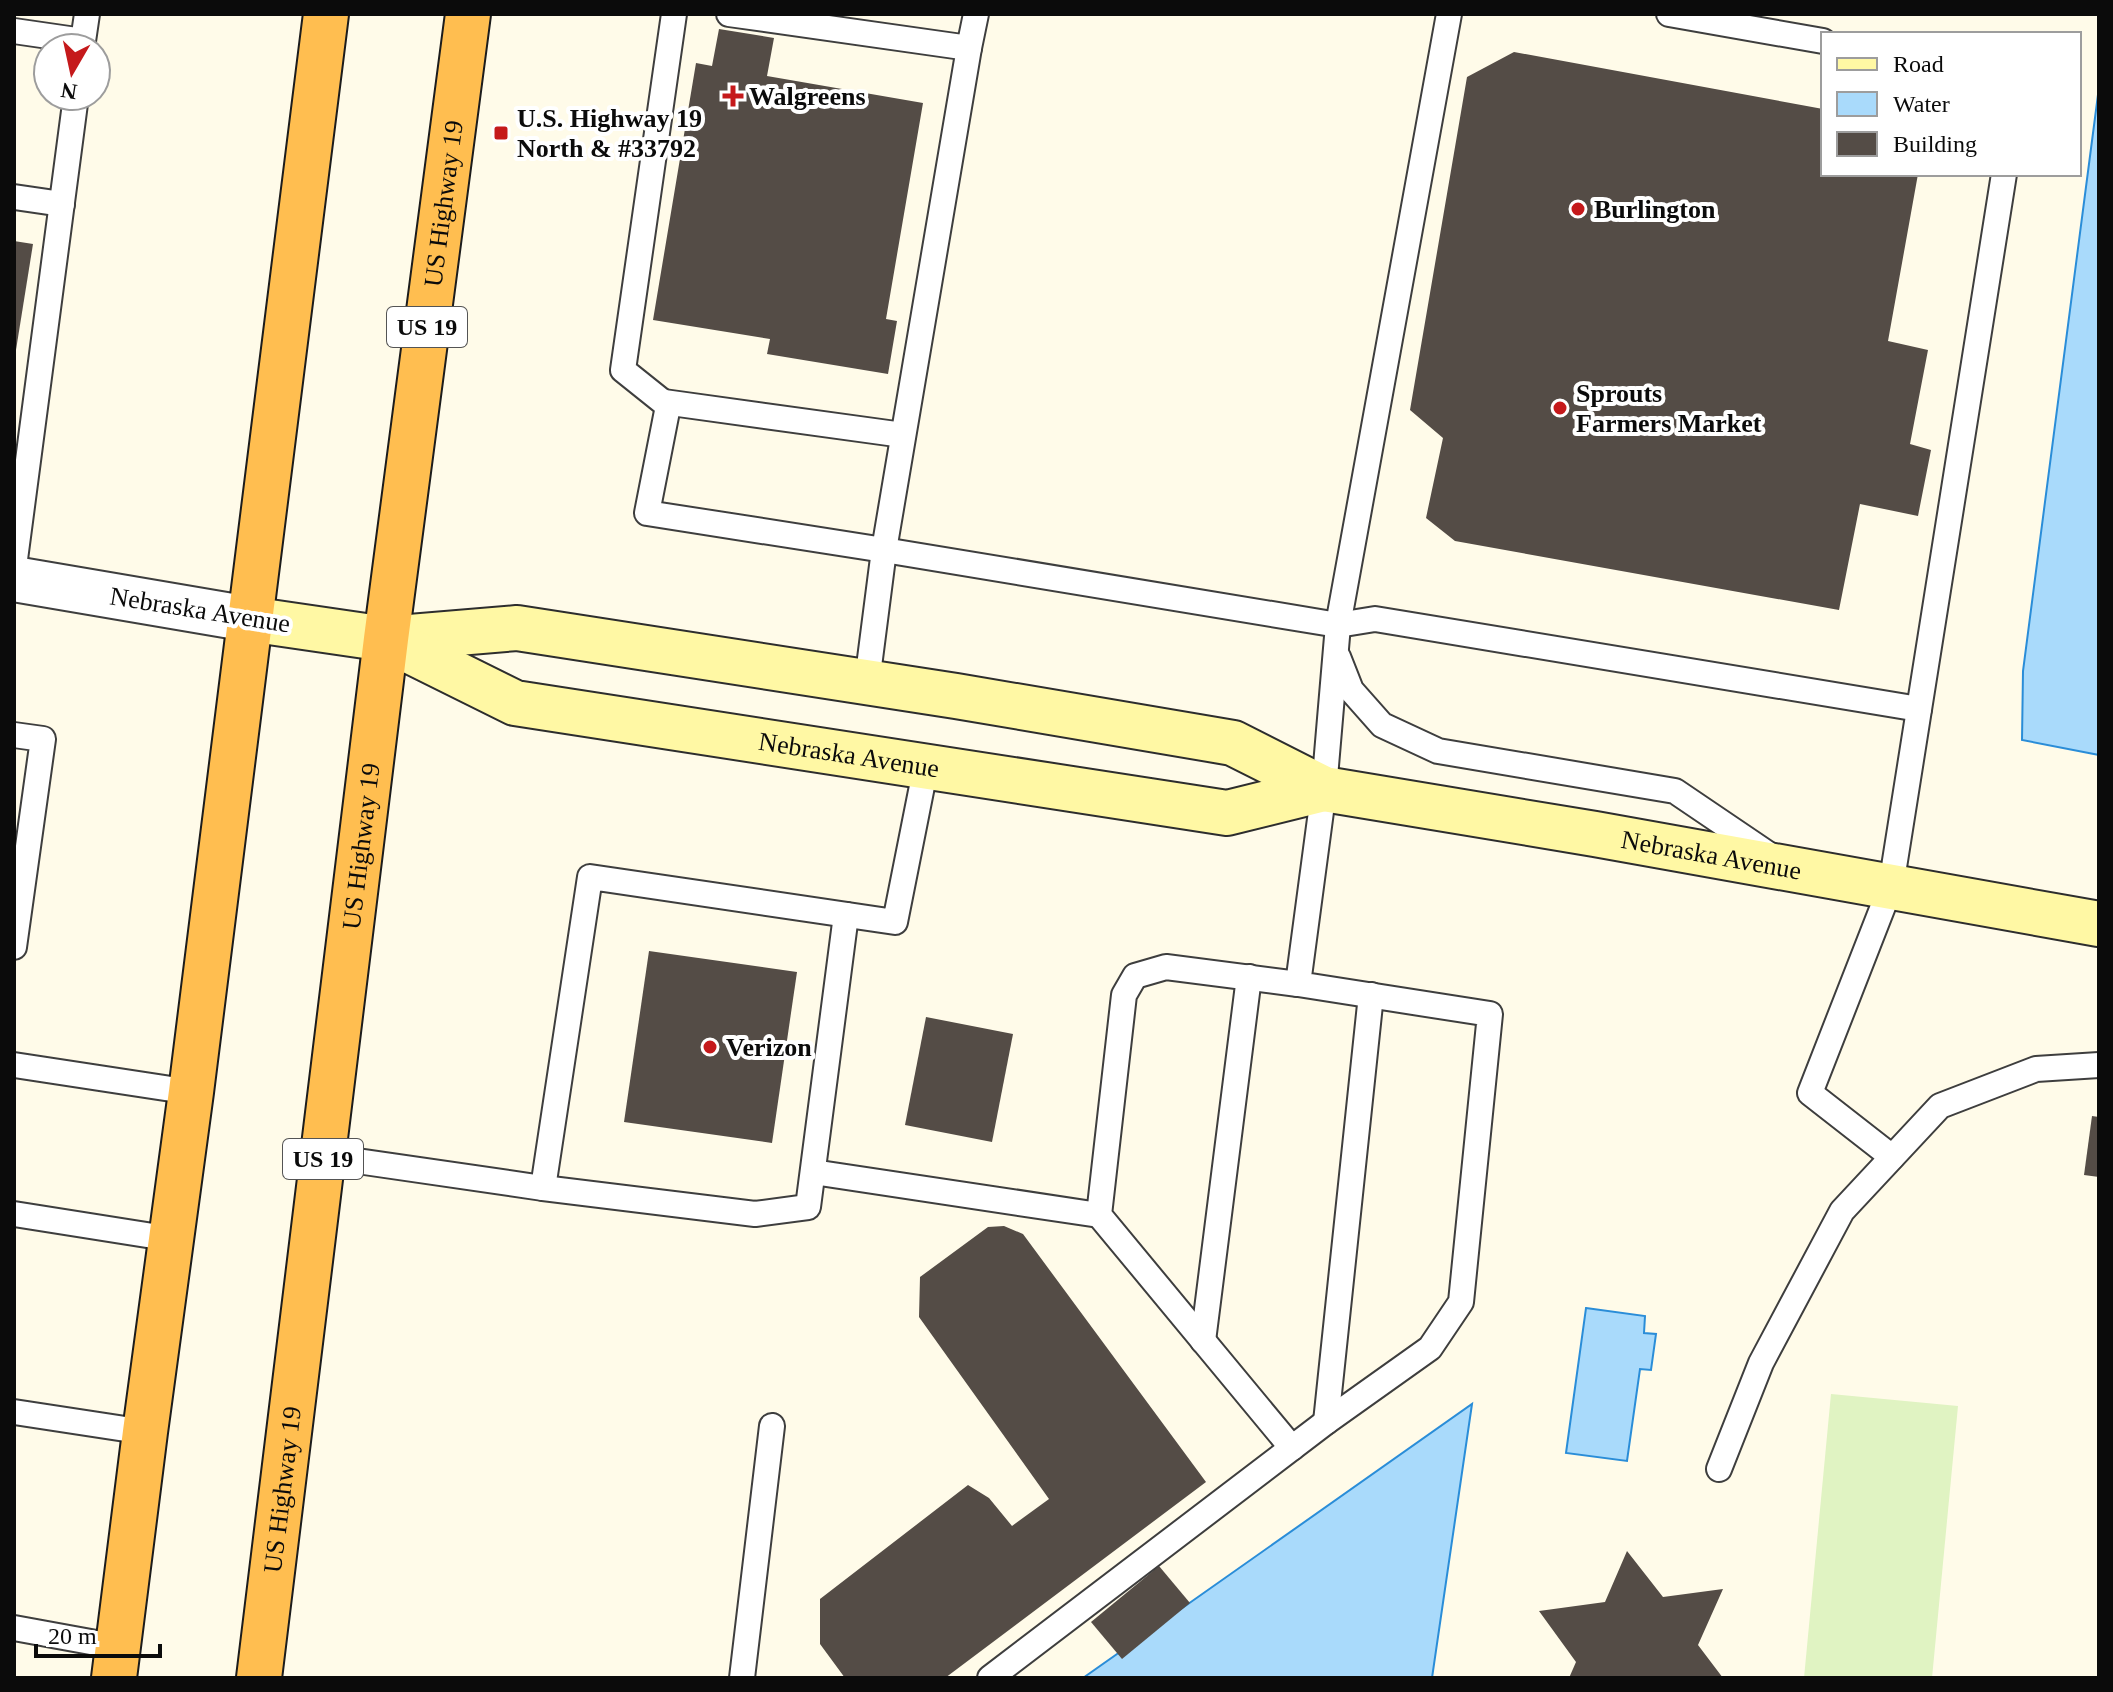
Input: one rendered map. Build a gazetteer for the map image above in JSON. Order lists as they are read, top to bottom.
{
  "streets": {
    "highway": ["US Highway 19", "US 19"],
    "main road": ["Nebraska Avenue"]
  },
  "crossings": [
    ["US Highway 19", "Nebraska Avenue"]
  ],
  "places": {
    "health": ["Walgreens"],
    "transit": ["U.S. Highway 19 North & #33792"],
    "other": ["Burlington", "Sprouts Farmers Market", "Verizon"]
  },
  "legend": ["Road", "Water", "Building"],
  "scale_bar": "20 m",
  "north": "bottom"
}
